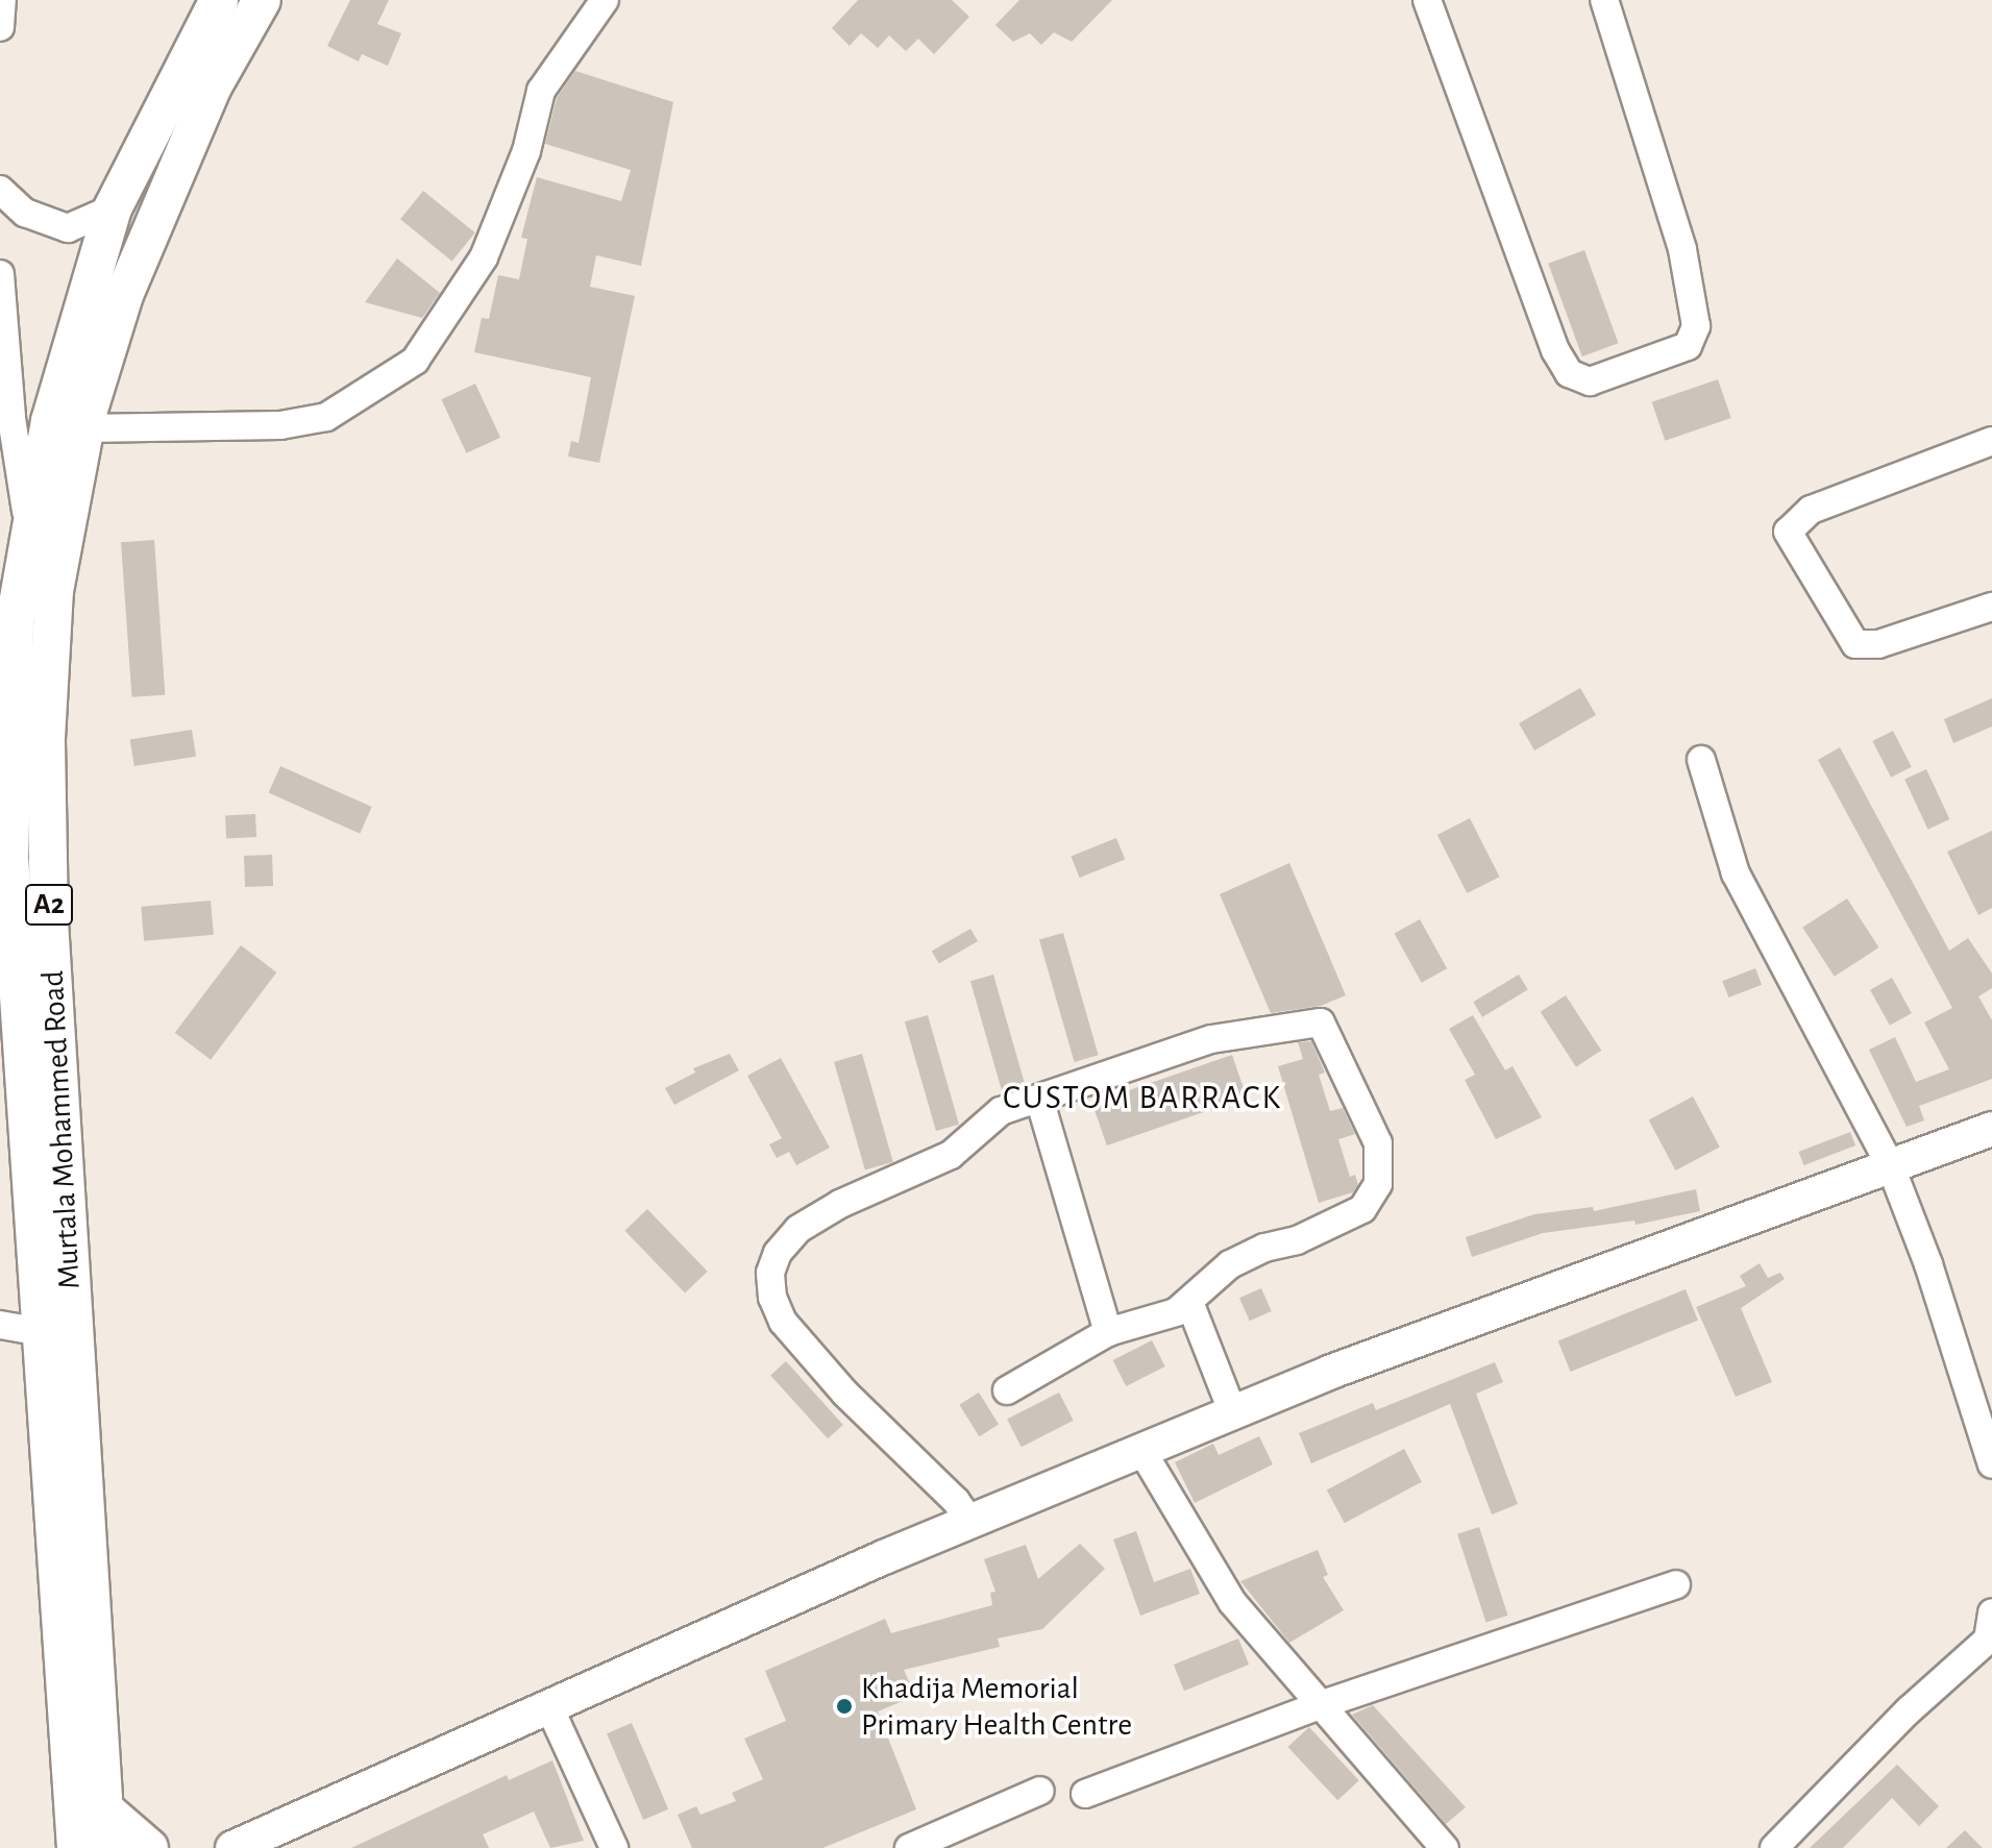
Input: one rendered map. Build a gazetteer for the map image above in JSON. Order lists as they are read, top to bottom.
{
  "streets": {
    "highway": ["A2", "Murtala Mohammed Road"]
  },
  "districts": ["CUSTOM BARRACK"],
  "places": ["Khadija Memorial Primary Health Centre"]
}
